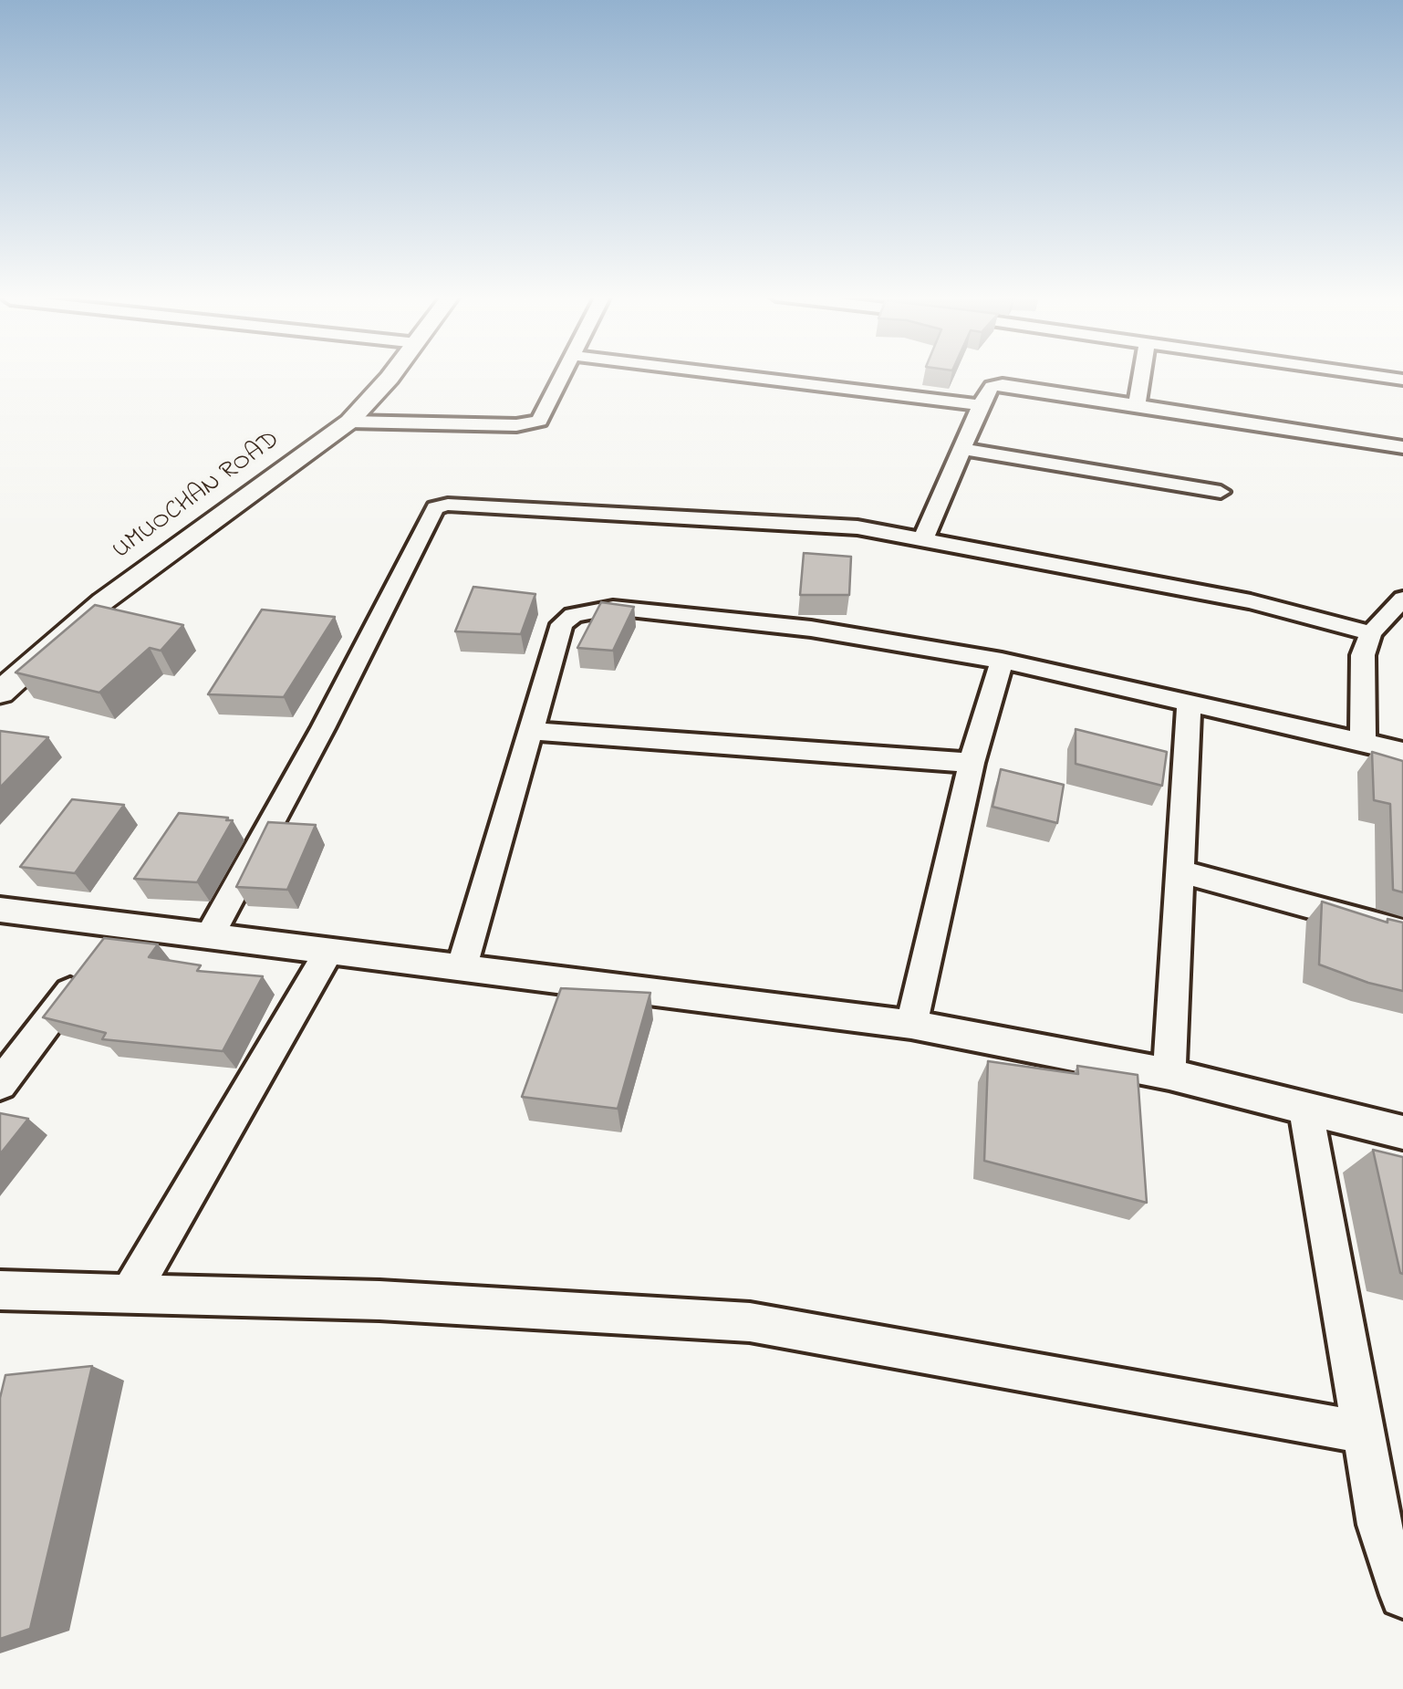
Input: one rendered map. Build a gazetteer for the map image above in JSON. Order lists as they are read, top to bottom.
{
  "streets": {
    "street": ["UMUOCHAN ROAD"]
  }
}
